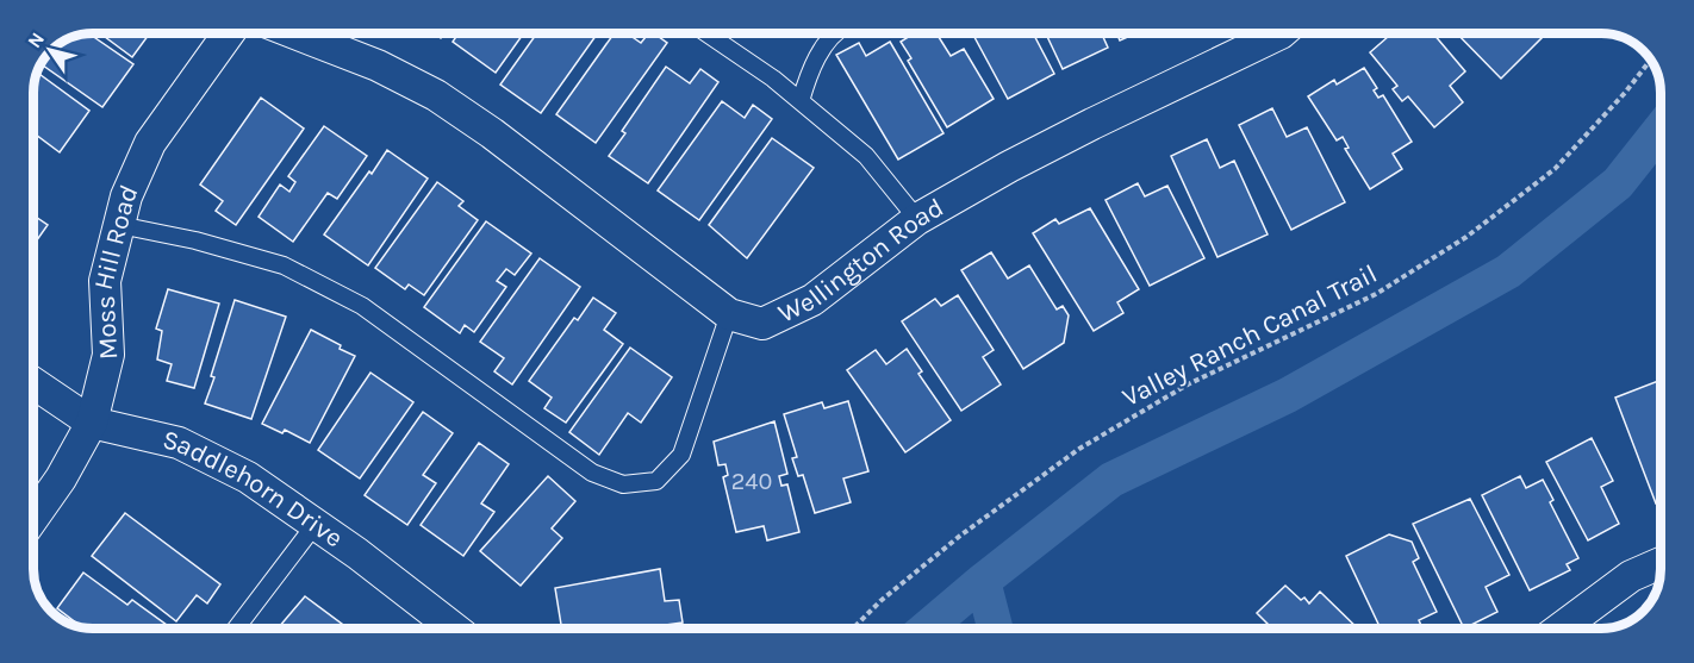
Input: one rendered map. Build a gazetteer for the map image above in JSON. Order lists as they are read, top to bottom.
{
  "streets": {
    "street": ["Wellington Road", "Moss Hill Road", "Saddlehorn Drive"],
    "path": ["Valley Ranch Canal Trail"]
  },
  "crossings": [
    ["Moss Hill Road", "Saddlehorn Drive"]
  ],
  "house_numbers": ["240"],
  "north": "top left"
}
